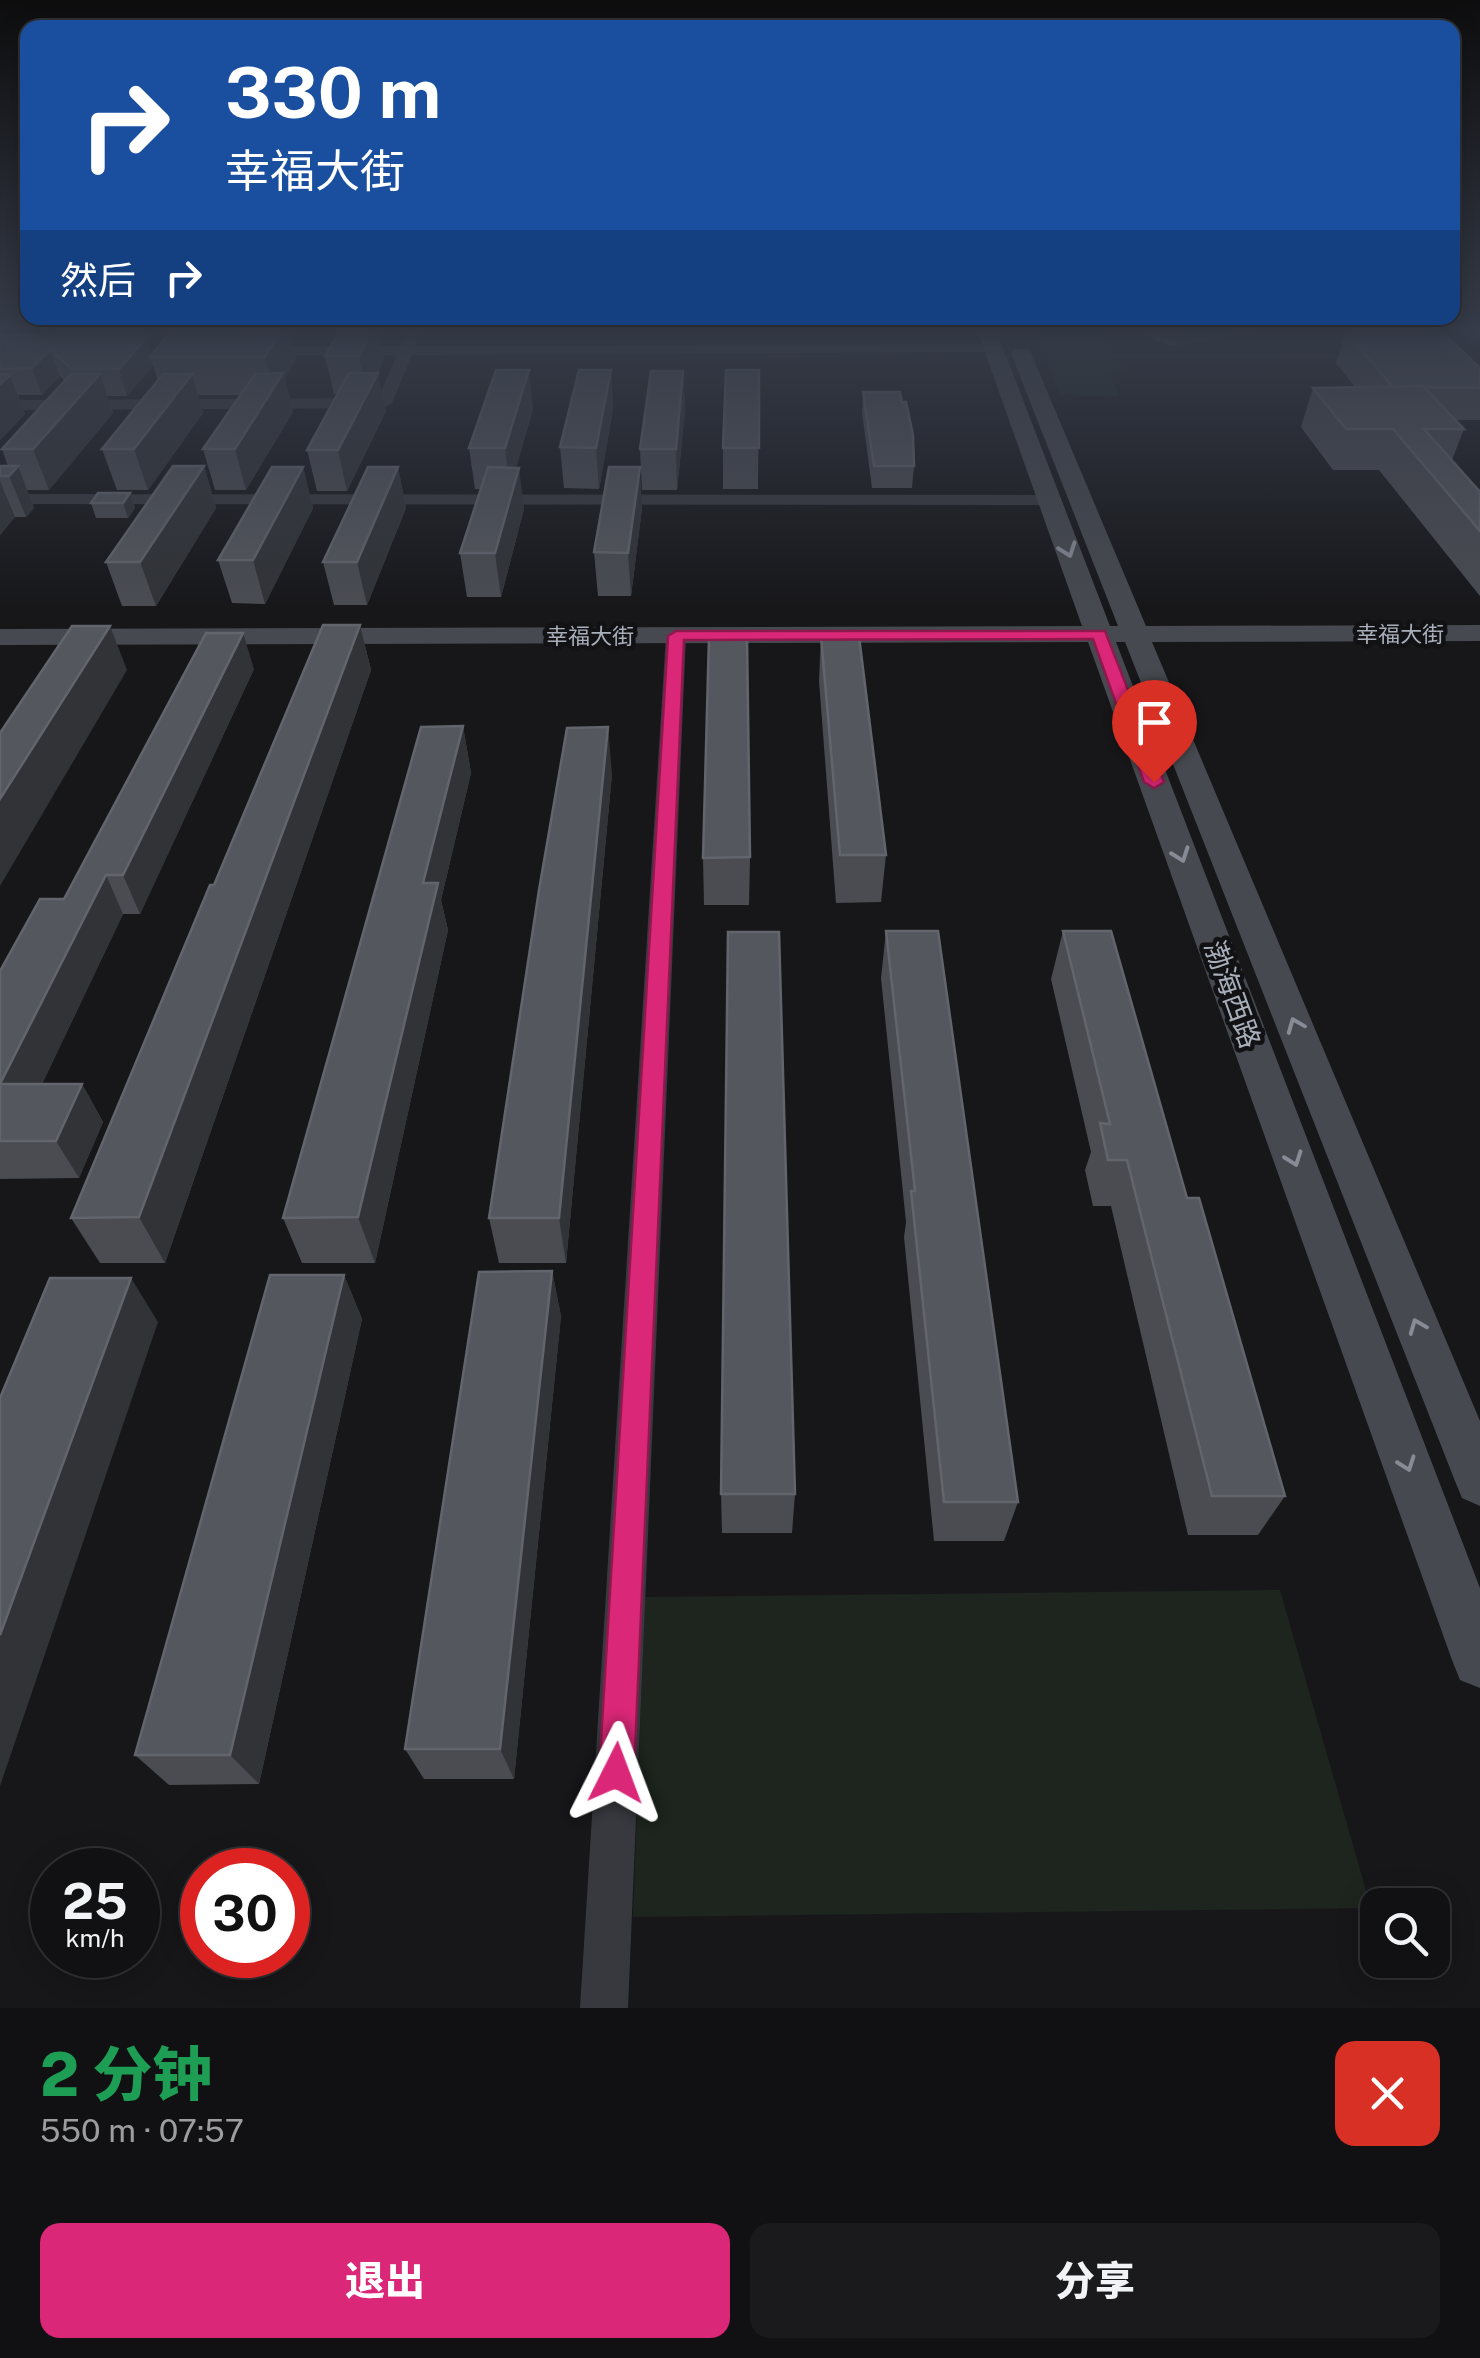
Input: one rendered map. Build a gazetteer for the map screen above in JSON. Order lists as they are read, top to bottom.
{
  "streets": {
    "main road": ["幸福大街", "渤海西路"]
  },
  "crossings": [
    ["幸福大街", "渤海西路"]
  ],
  "page": {
    "turn": ["330 m", "幸福大街"],
    "then": "然后",
    "speed": "25 km/h",
    "limit": "30",
    "heading": ["2 分钟", "550 m · 07:57"],
    "buttons": ["退出", "分享"]
  }
}
